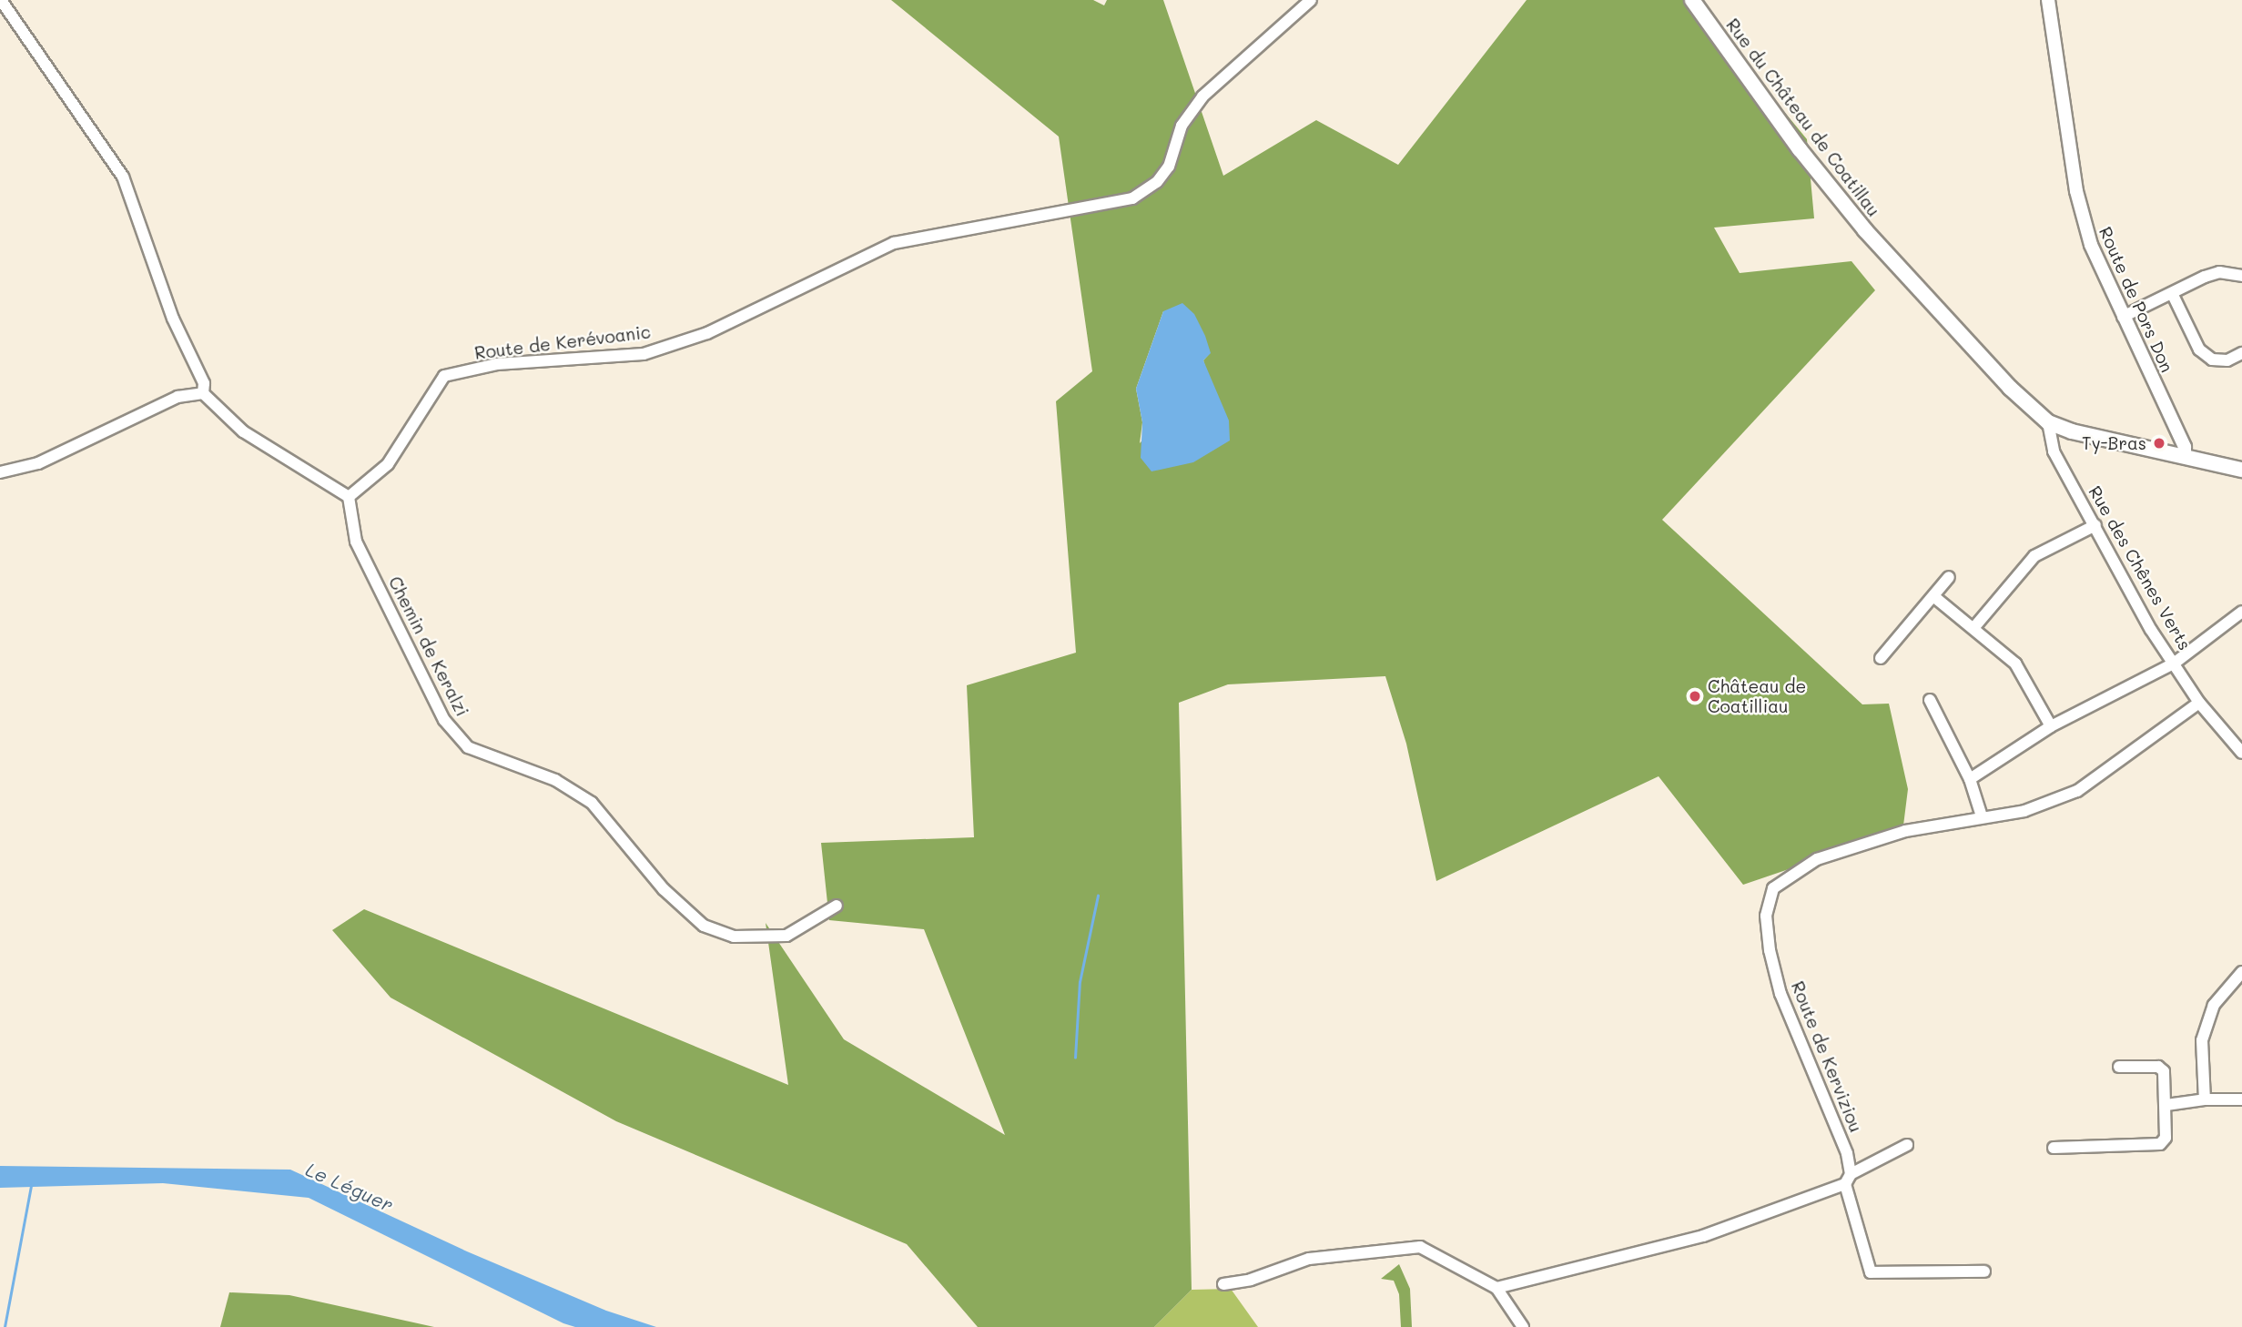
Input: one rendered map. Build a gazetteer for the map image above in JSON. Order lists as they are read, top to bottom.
{
  "streets": {
    "main road": ["Rue du Château de Coatillau"],
    "street": [
      "Route de Pors Don",
      "Route de Kerévoanic",
      "Rue des Chênes Verts",
      "Chemin de Keralzi",
      "Route de Kerviziou"
    ]
  },
  "crossings": [
    ["Rue du Château de Coatillau", "Rue des Chênes Verts"],
    ["Route de Kerévoanic", "Chemin de Keralzi"],
    ["Rue des Chênes Verts", "Route de Kerviziou"]
  ],
  "water": ["Le Léguer"],
  "places": ["Ty-Bras", "Château de Coatilliau"]
}
